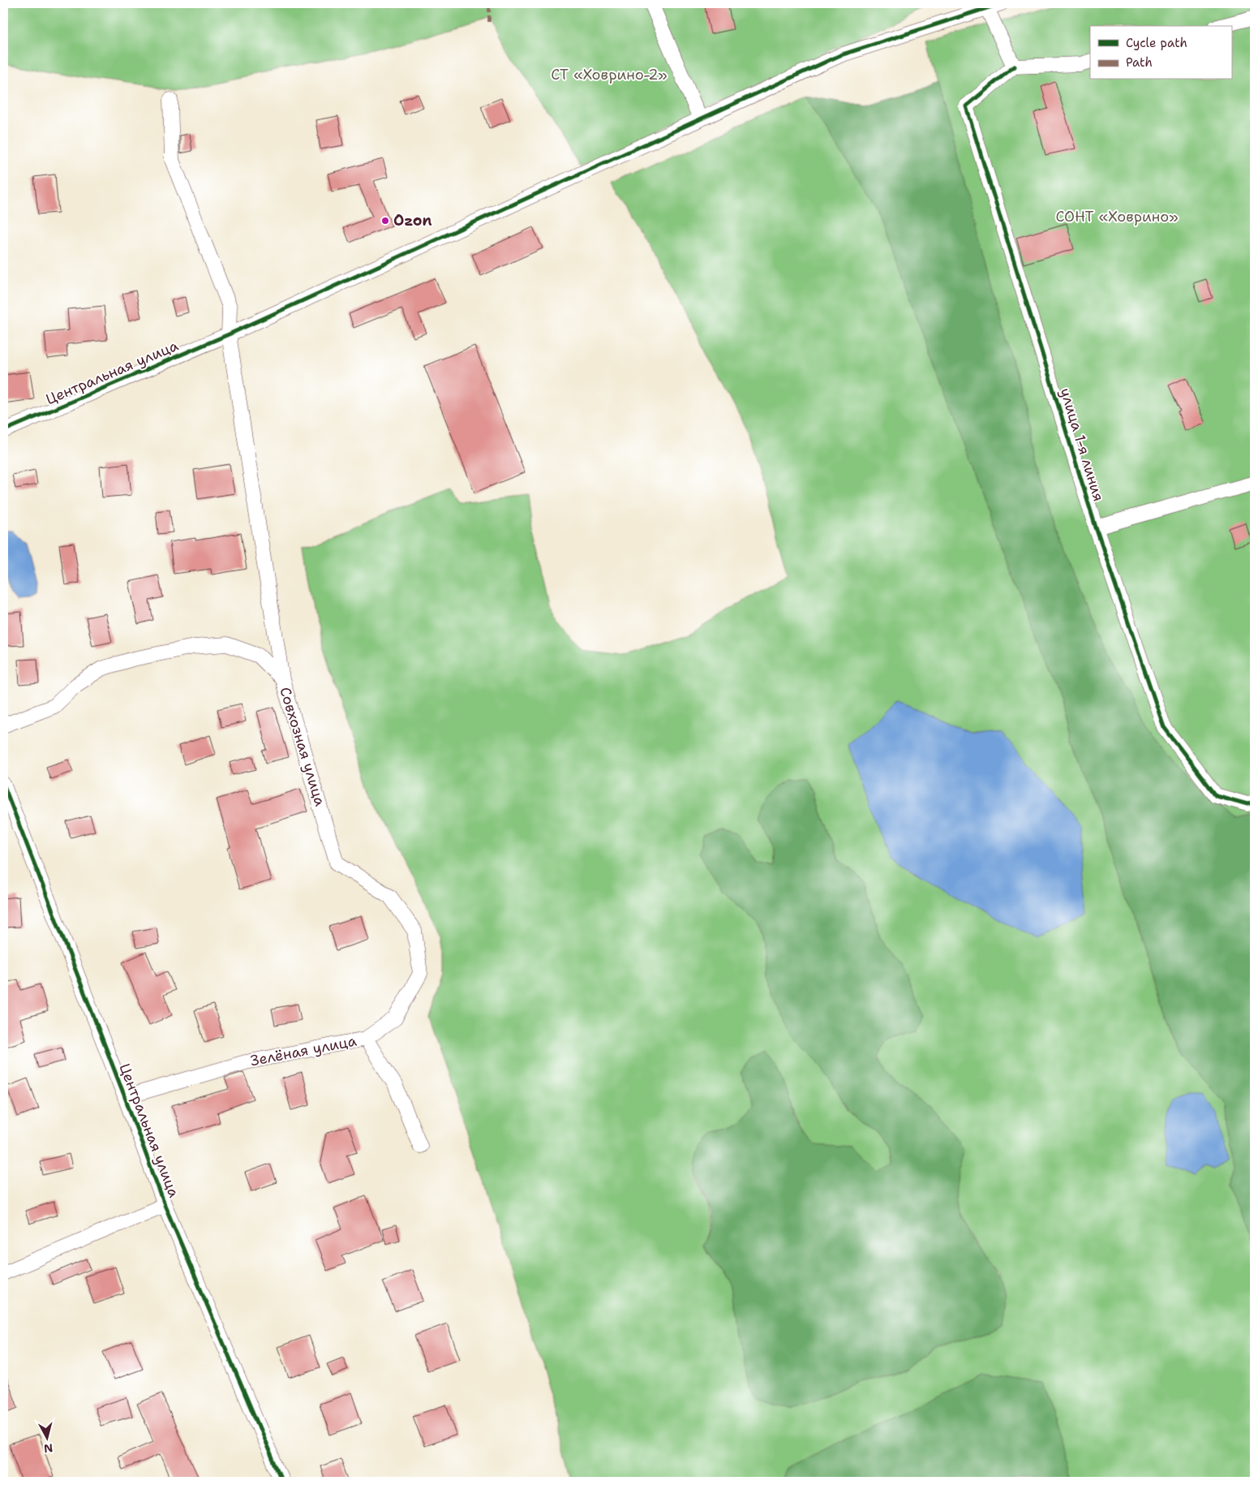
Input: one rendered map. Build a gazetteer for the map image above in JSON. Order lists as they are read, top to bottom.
{
  "streets": {
    "street": [
      "Центральная улица",
      "улица 1-я линия",
      "Совхозная улица",
      "Зелёная улица"
    ]
  },
  "crossings": [
    ["Центральная улица", "Зелёная улица"],
    ["Совхозная улица", "Зелёная улица"]
  ],
  "parks": ["СТ «Ховрино-2»", "СОНТ «Ховрино»"],
  "places": ["Ozon"],
  "legend": ["Cycle path", "Path"],
  "north": "bottom"
}
